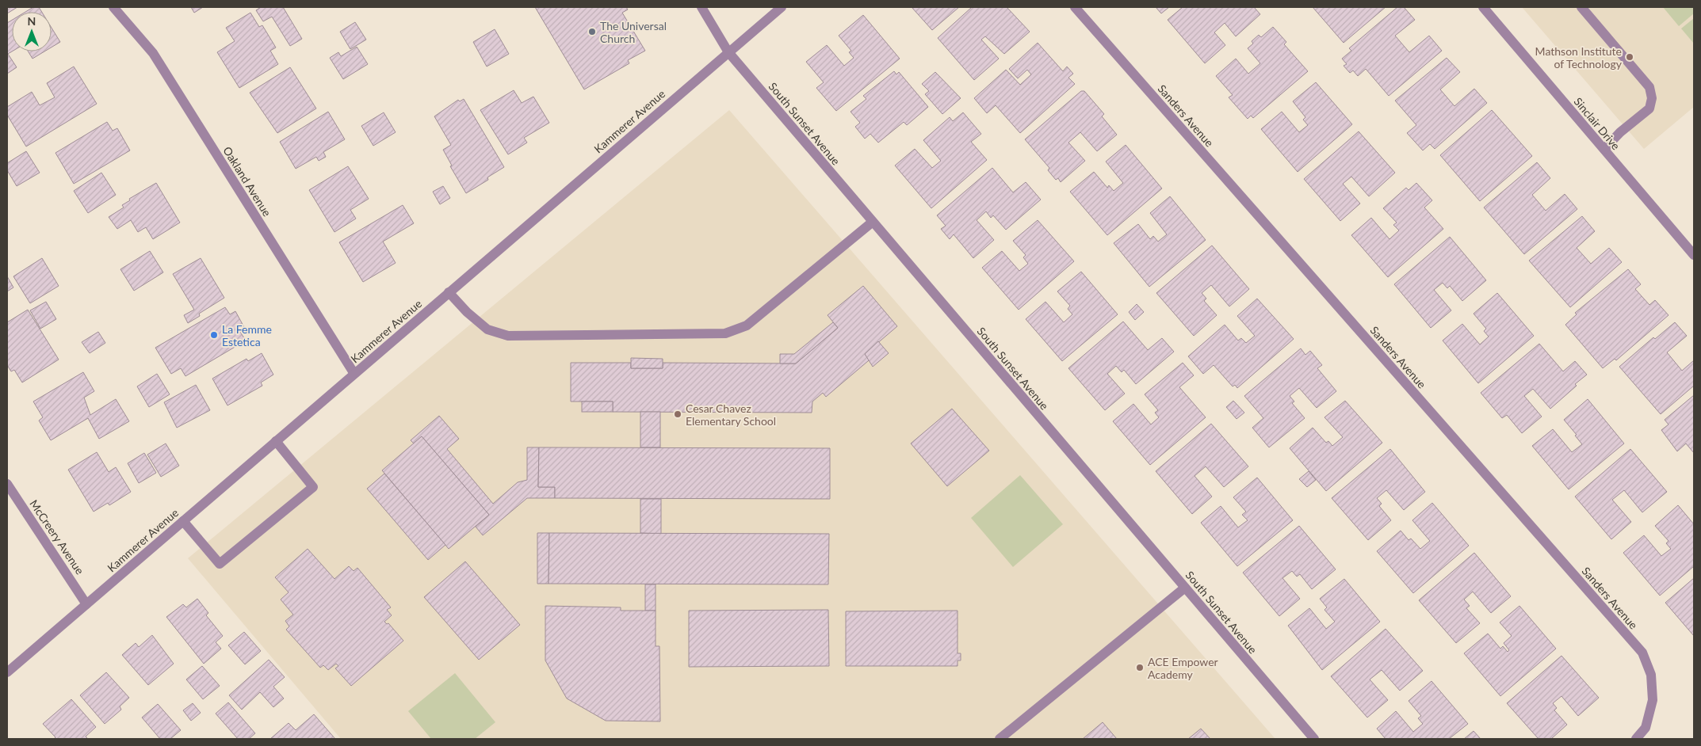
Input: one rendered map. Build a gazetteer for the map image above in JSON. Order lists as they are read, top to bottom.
{
  "streets": {
    "street": [
      "Sanders Avenue",
      "Kammerer Avenue",
      "South Sunset Avenue",
      "Sinclair Drive",
      "Oakland Avenue",
      "McCreery Avenue"
    ]
  },
  "crossings": [
    ["Kammerer Avenue", "South Sunset Avenue"],
    ["Kammerer Avenue", "Oakland Avenue"],
    ["Kammerer Avenue", "McCreery Avenue"]
  ],
  "places": [
    "The Universal Church",
    "Mathson Institute of Technology",
    "La Femme Estetica",
    "Cesar Chavez Elementary School",
    "ACE Empower Academy"
  ],
  "north": "top"
}
